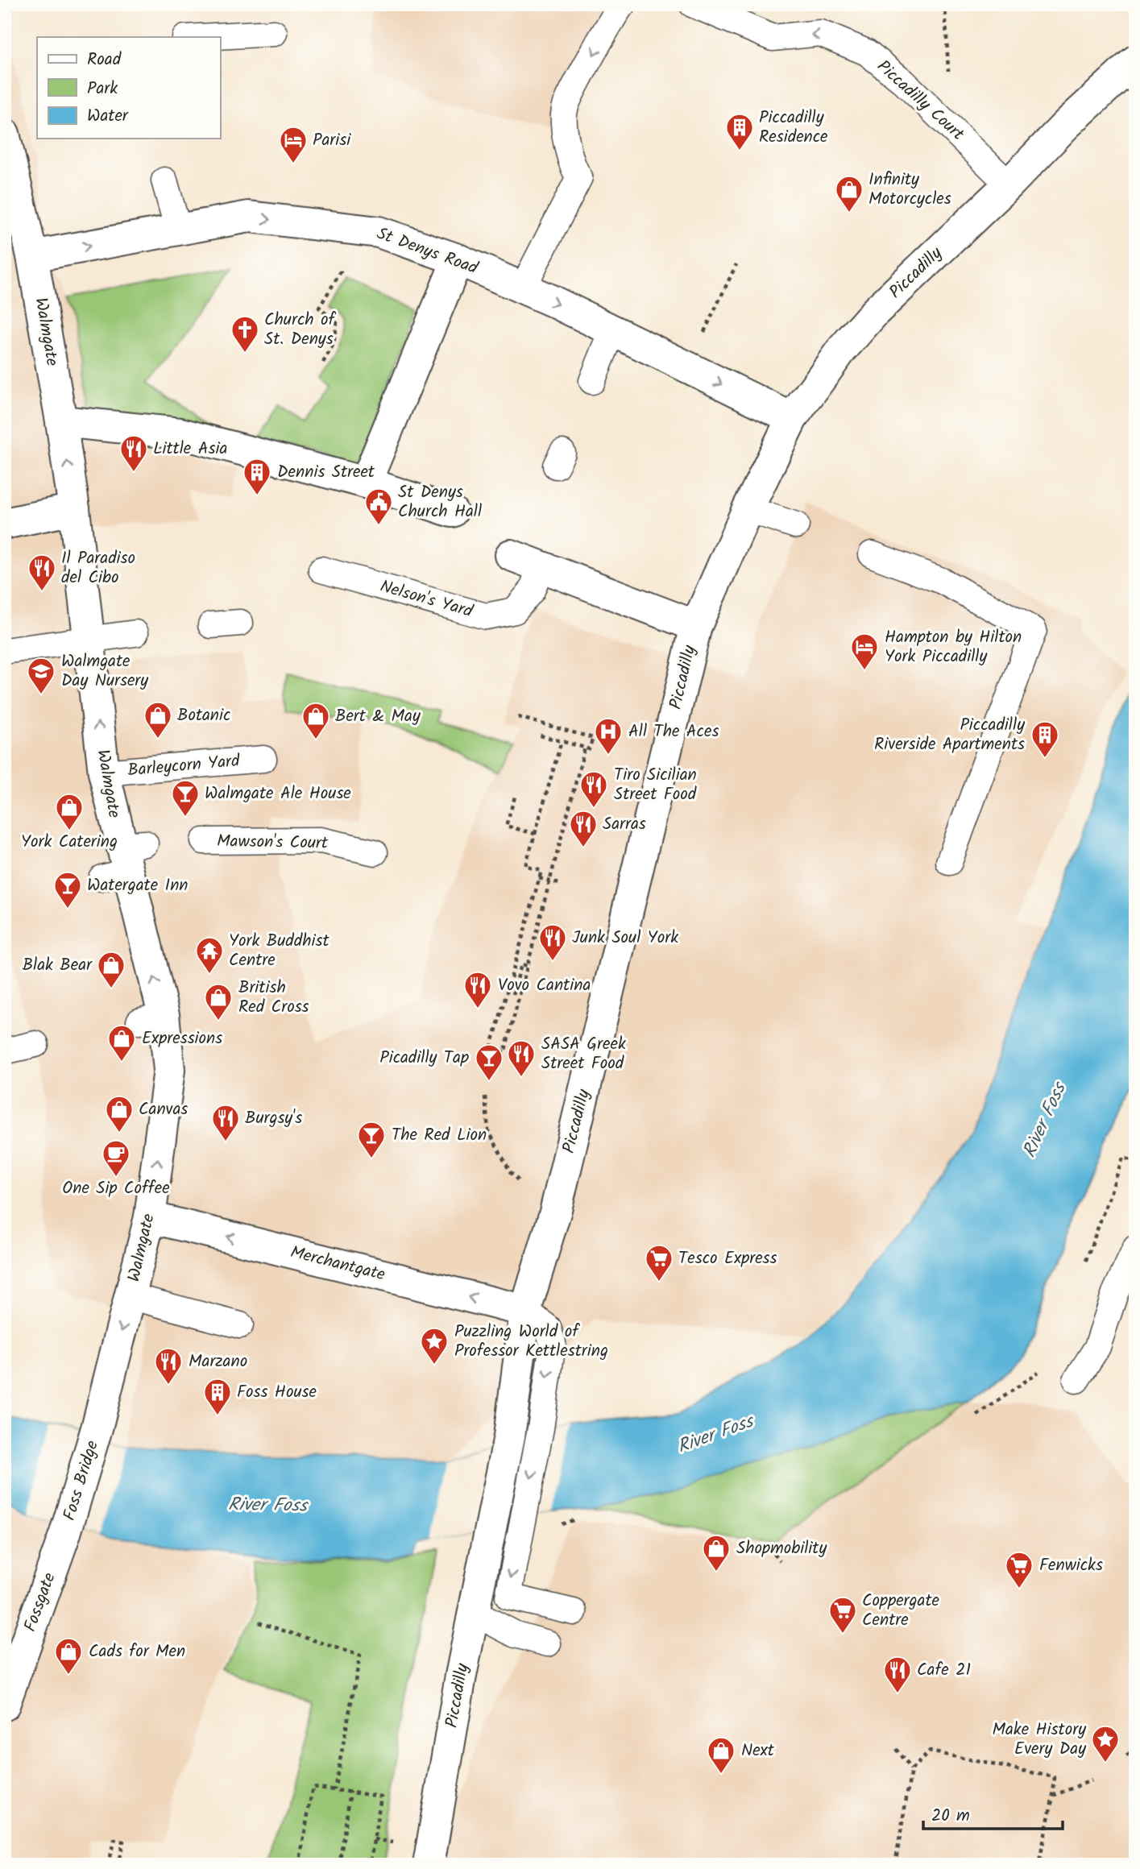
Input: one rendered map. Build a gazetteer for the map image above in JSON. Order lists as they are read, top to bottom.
{
  "streets": {
    "street": [
      "St Denys Road",
      "Piccadilly",
      "Walmgate",
      "Merchantgate",
      "Foss Bridge",
      "Fossgate"
    ],
    "lane": [
      "Piccadilly Court",
      "Nelson's Yard",
      "Barleycorn Yard",
      "Mawson's Court"
    ]
  },
  "crossings": [
    ["Piccadilly Court", "Piccadilly"],
    ["St Denys Road", "Piccadilly"],
    ["St Denys Road", "Walmgate"],
    ["Piccadilly", "Merchantgate"],
    ["Walmgate", "Barleycorn Yard"],
    ["Walmgate", "Merchantgate"],
    ["Walmgate", "Foss Bridge"],
    ["Foss Bridge", "Fossgate"]
  ],
  "one_way": ["Piccadilly Court", "Merchantgate"],
  "water": ["River Foss"],
  "places": {
    "building": [
      "Piccadilly Residence",
      "Dennis Street",
      "Piccadilly Riverside Apartments",
      "Foss House"
    ],
    "hotel": ["Parisi", "Hampton by Hilton York Piccadilly"],
    "shop": [
      "Infinity Motorcycles",
      "Botanic",
      "Bert & May",
      "York Catering",
      "Blak Bear",
      "British Red Cross",
      "Expressions",
      "Canvas",
      "Shopmobility",
      "Cads for Men",
      "Next"
    ],
    "church": ["Church of St. Denys"],
    "restaurant": [
      "Little Asia",
      "Il Paradiso del Cibo",
      "Tiro Sicilian Street Food",
      "Sarras",
      "Junk Soul York",
      "Vovo Cantina",
      "SASA Greek Street Food",
      "Burgsy's",
      "Marzano",
      "Cafe 21"
    ],
    "public building": ["St Denys Church Hall"],
    "school or university": ["Walmgate Day Nursery"],
    "hospital": ["All The Aces"],
    "bar": [
      "Walmgate Ale House",
      "Watergate Inn",
      "Picadilly Tap",
      "The Red Lion"
    ],
    "temple": ["York Buddhist Centre"],
    "cafe": ["One Sip Coffee"],
    "supermarket": ["Tesco Express", "Fenwicks", "Coppergate Centre"],
    "place": ["Puzzling World of Professor Kettlestring", "Make History Every Day"]
  },
  "legend": ["Road", "Park", "Water"],
  "scale_bar": "20 m"
}
